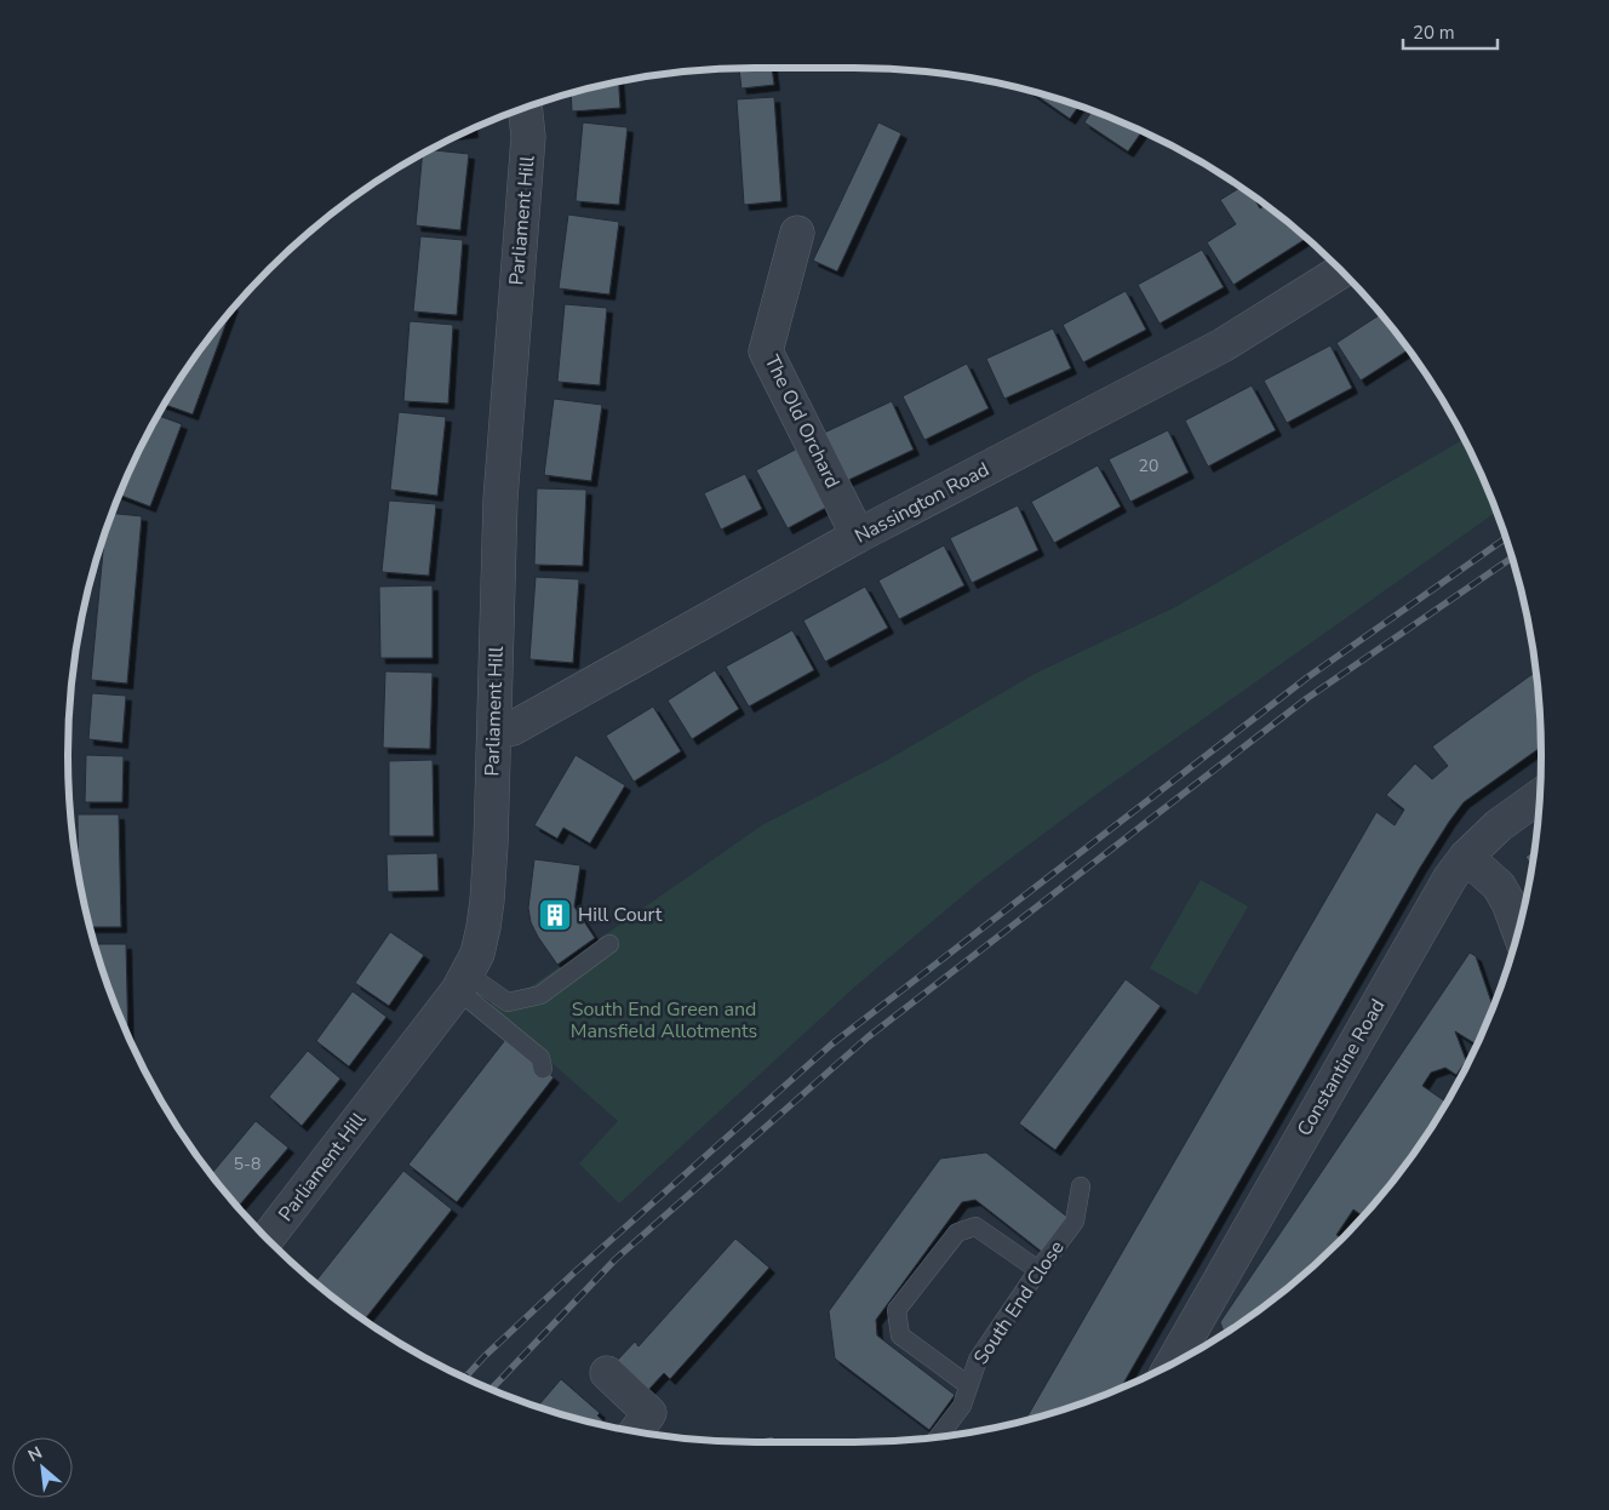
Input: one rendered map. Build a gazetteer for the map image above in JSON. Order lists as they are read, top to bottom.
{
  "streets": {
    "street": [
      "Parliament Hill",
      "The Old Orchard",
      "Nassington Road",
      "Constantine Road"
    ],
    "lane": ["South End Close"]
  },
  "crossings": [
    ["Parliament Hill", "Nassington Road"],
    ["The Old Orchard", "Nassington Road"]
  ],
  "parks": ["South End Green and Mansfield Allotments"],
  "places": {
    "building": ["Hill Court"]
  },
  "house_numbers": ["20", "5-8"],
  "scale_bar": "20 m",
  "north": "top left"
}
